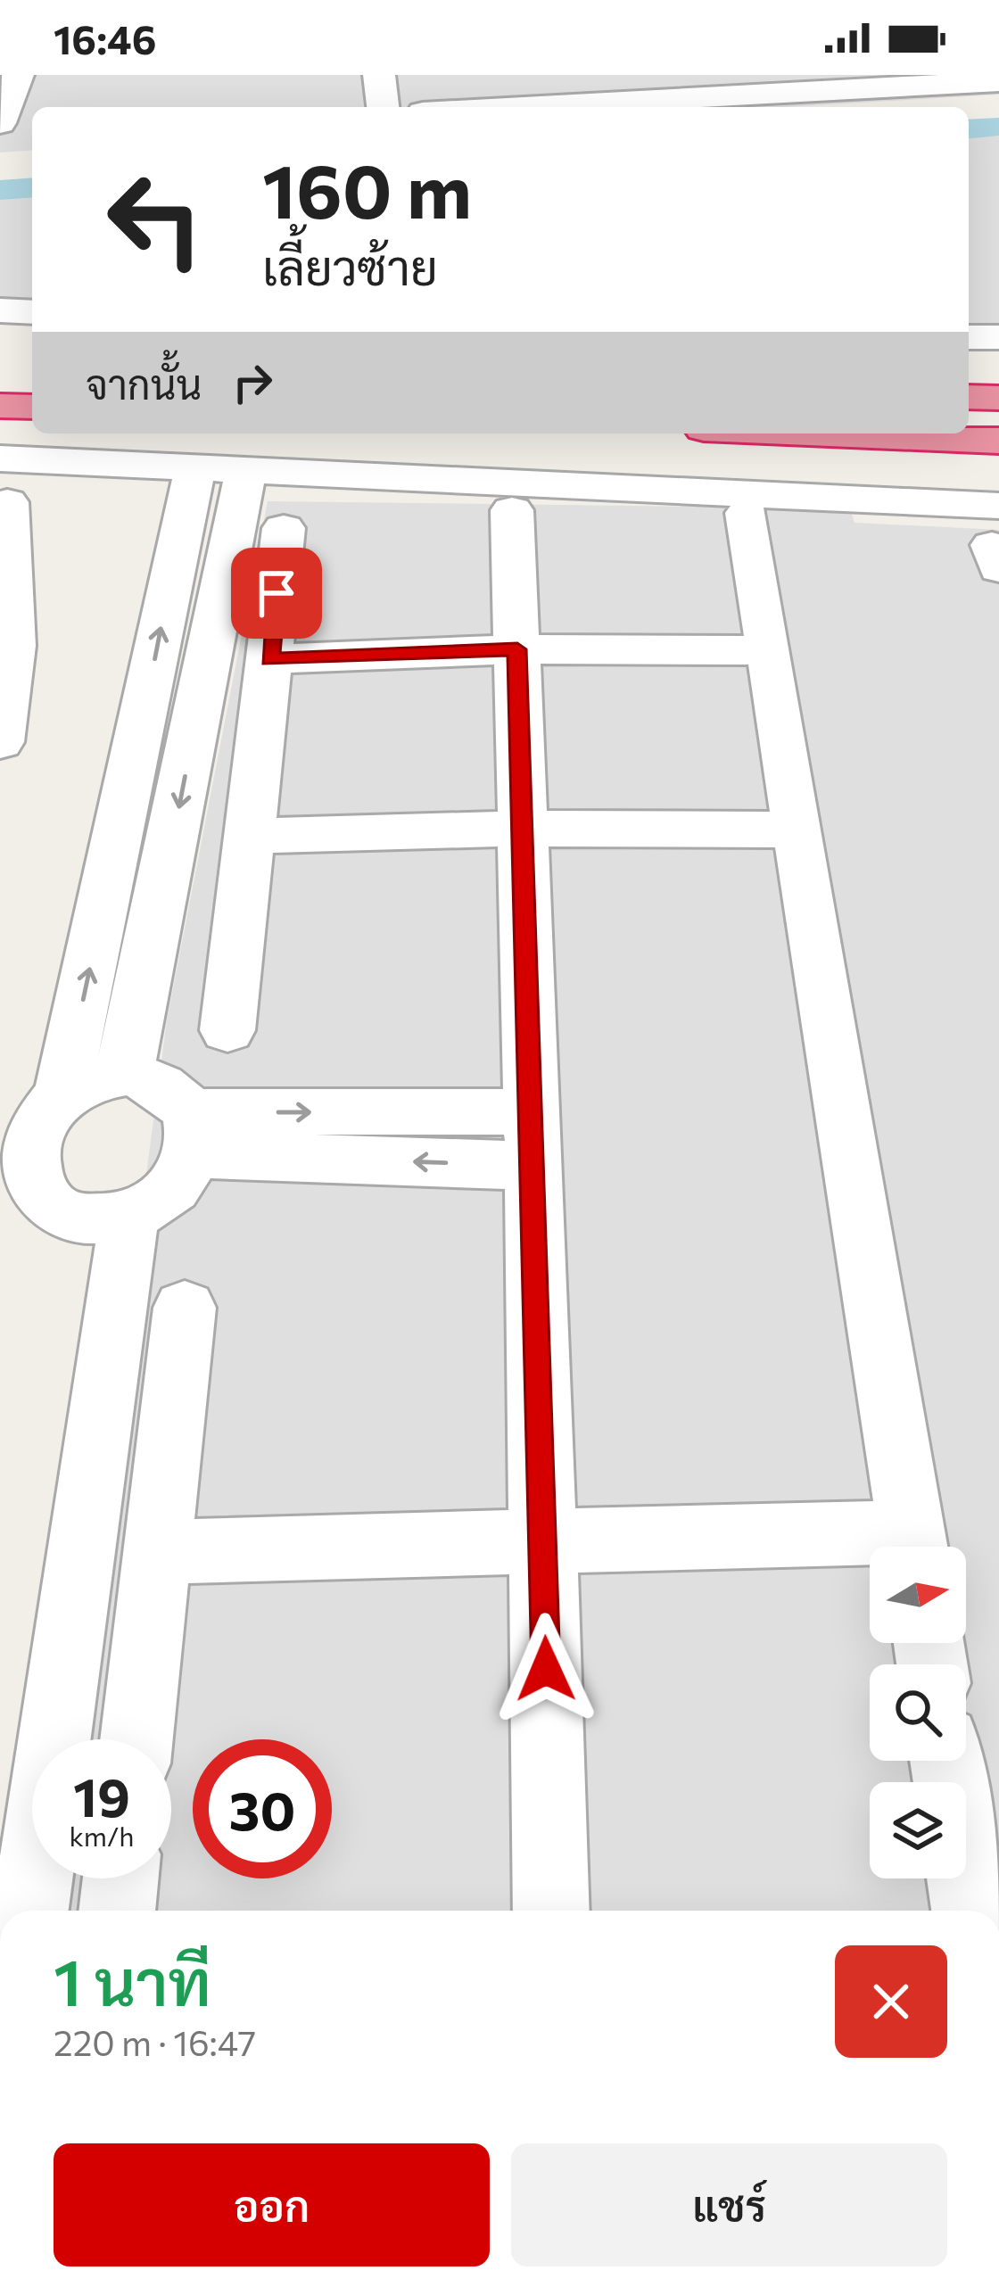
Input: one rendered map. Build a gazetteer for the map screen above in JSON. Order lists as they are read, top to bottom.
{
  "north": "right",
  "page": {
    "status": "16:46",
    "turn": ["160 m", "เลี้ยวซ้าย"],
    "then": "จากนั้น",
    "speed": "19 km/h",
    "limit": "30",
    "heading": ["1 นาที", "220 m · 16:47"],
    "buttons": ["ออก", "แชร์"]
  }
}
